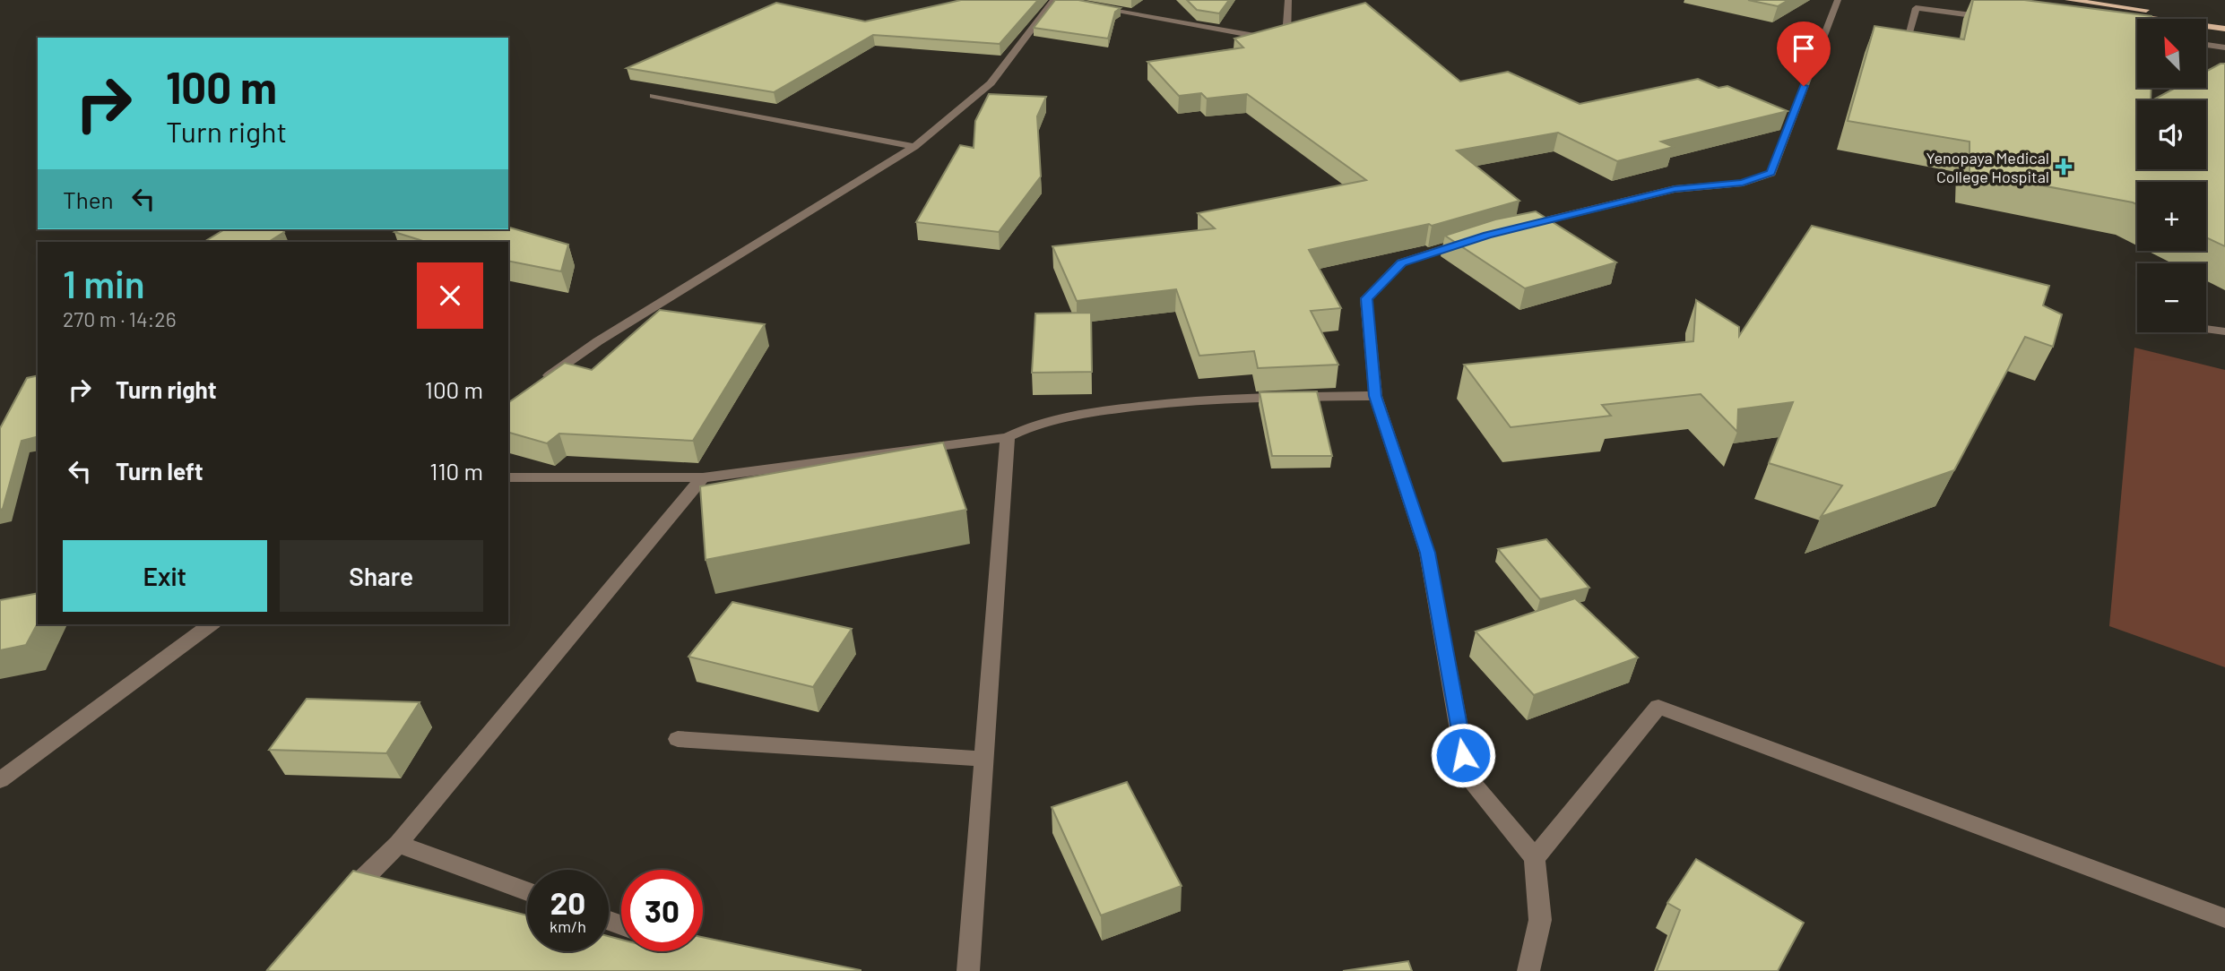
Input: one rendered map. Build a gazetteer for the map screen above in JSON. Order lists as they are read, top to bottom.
{
  "places": {
    "health": ["Yenopaya Medical College Hospital"]
  },
  "north": "top left",
  "page": {
    "map_buttons": ["+", "−"],
    "turn": ["100 m", "Turn right"],
    "then": "Then",
    "heading": ["1 min", "270 m · 14:26"],
    "list": [
      {
        "name": "Turn right",
        "value": "100 m"
      },
      {
        "name": "Turn left",
        "value": "110 m"
      }
    ],
    "buttons": ["Exit", "Share"],
    "speed": "20 km/h",
    "limit": "30"
  }
}
